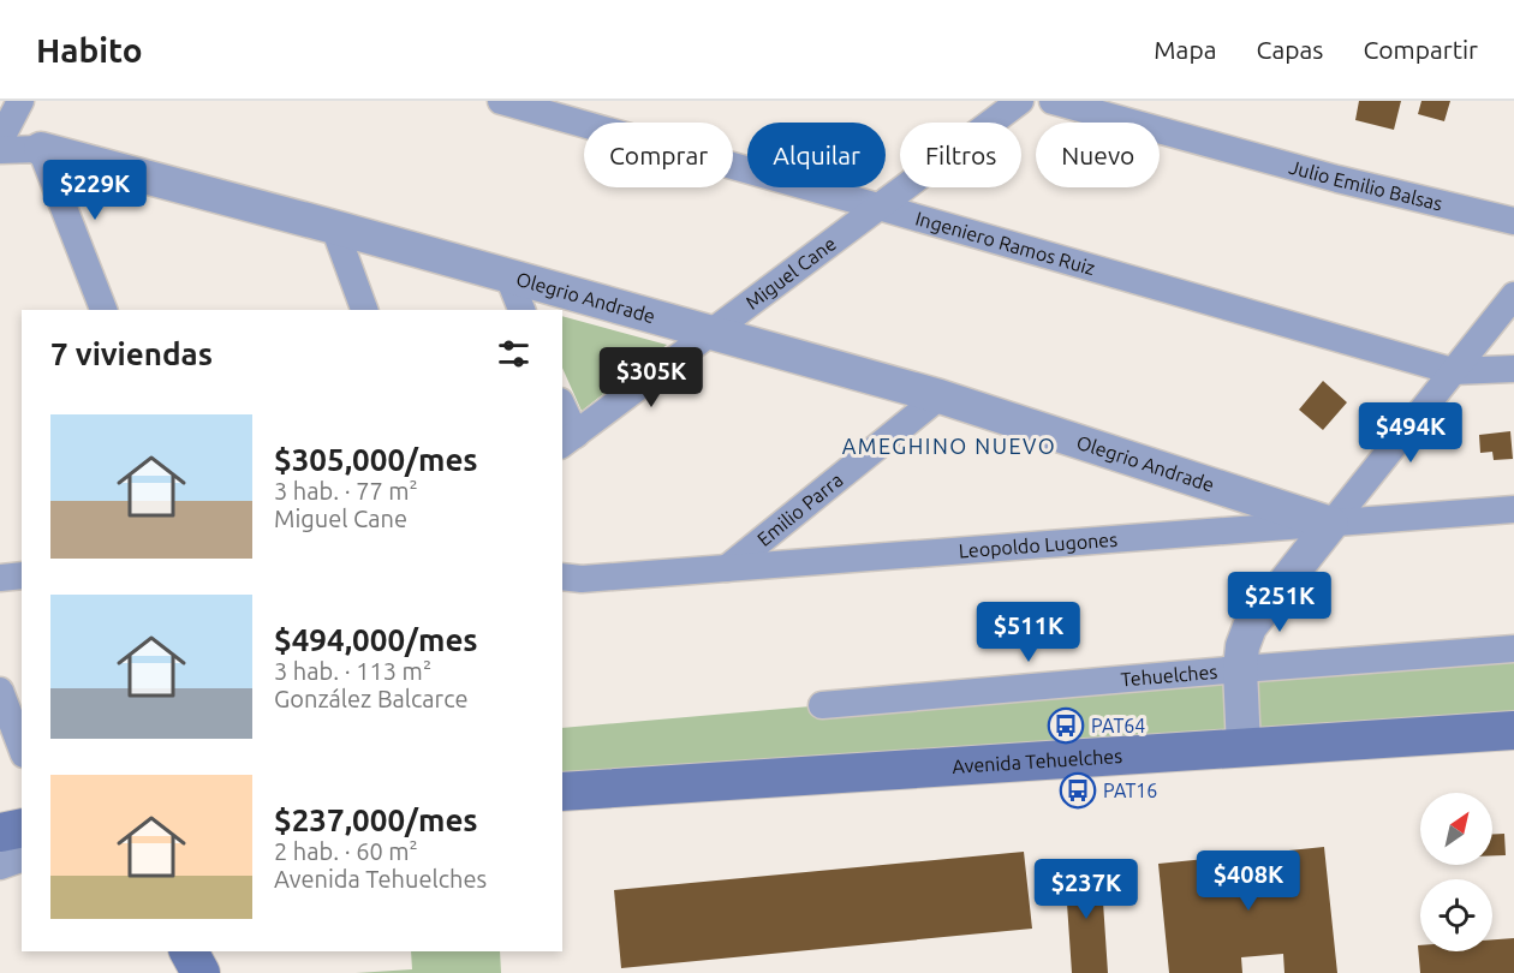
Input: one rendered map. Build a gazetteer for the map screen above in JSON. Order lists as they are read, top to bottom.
{
  "streets": {
    "main road": ["Avenida Tehuelches"],
    "street": [
      "Julio Emilio Balsas",
      "Ingeniero Ramos Ruiz",
      "Miguel Cane",
      "Olegrio Andrade",
      "Emilio Parra",
      "Leopoldo Lugones",
      "Tehuelches"
    ]
  },
  "crossings": [
    ["Ingeniero Ramos Ruiz", "Miguel Cane"],
    ["Miguel Cane", "Olegrio Andrade"],
    ["Olegrio Andrade", "Emilio Parra"],
    ["Olegrio Andrade", "Leopoldo Lugones"],
    ["Emilio Parra", "Leopoldo Lugones"]
  ],
  "districts": ["AMEGHINO NUEVO"],
  "places": {
    "bus stop": ["PAT64", "PAT16"]
  },
  "north": "top right",
  "page": {
    "header": "Habito",
    "nav": ["Mapa", "Capas", "Compartir"],
    "chip": [
      "Comprar",
      "Alquilar",
      "Filtros",
      "Nuevo"
    ],
    "price": [
      "$229K",
      "$305K",
      "$494K",
      "$251K",
      "$511K",
      "$408K",
      "$237K"
    ],
    "heading": "7 viviendas",
    "list": [
      {
        "name": "$305,000/mes",
        "note": "3 hab. · 77 m² · Miguel Cane"
      },
      {
        "name": "$494,000/mes",
        "note": "3 hab. · 113 m² · González Balcarce"
      },
      {
        "name": "$237,000/mes",
        "note": "2 hab. · 60 m² · Avenida Tehuelches"
      }
    ]
  }
}
